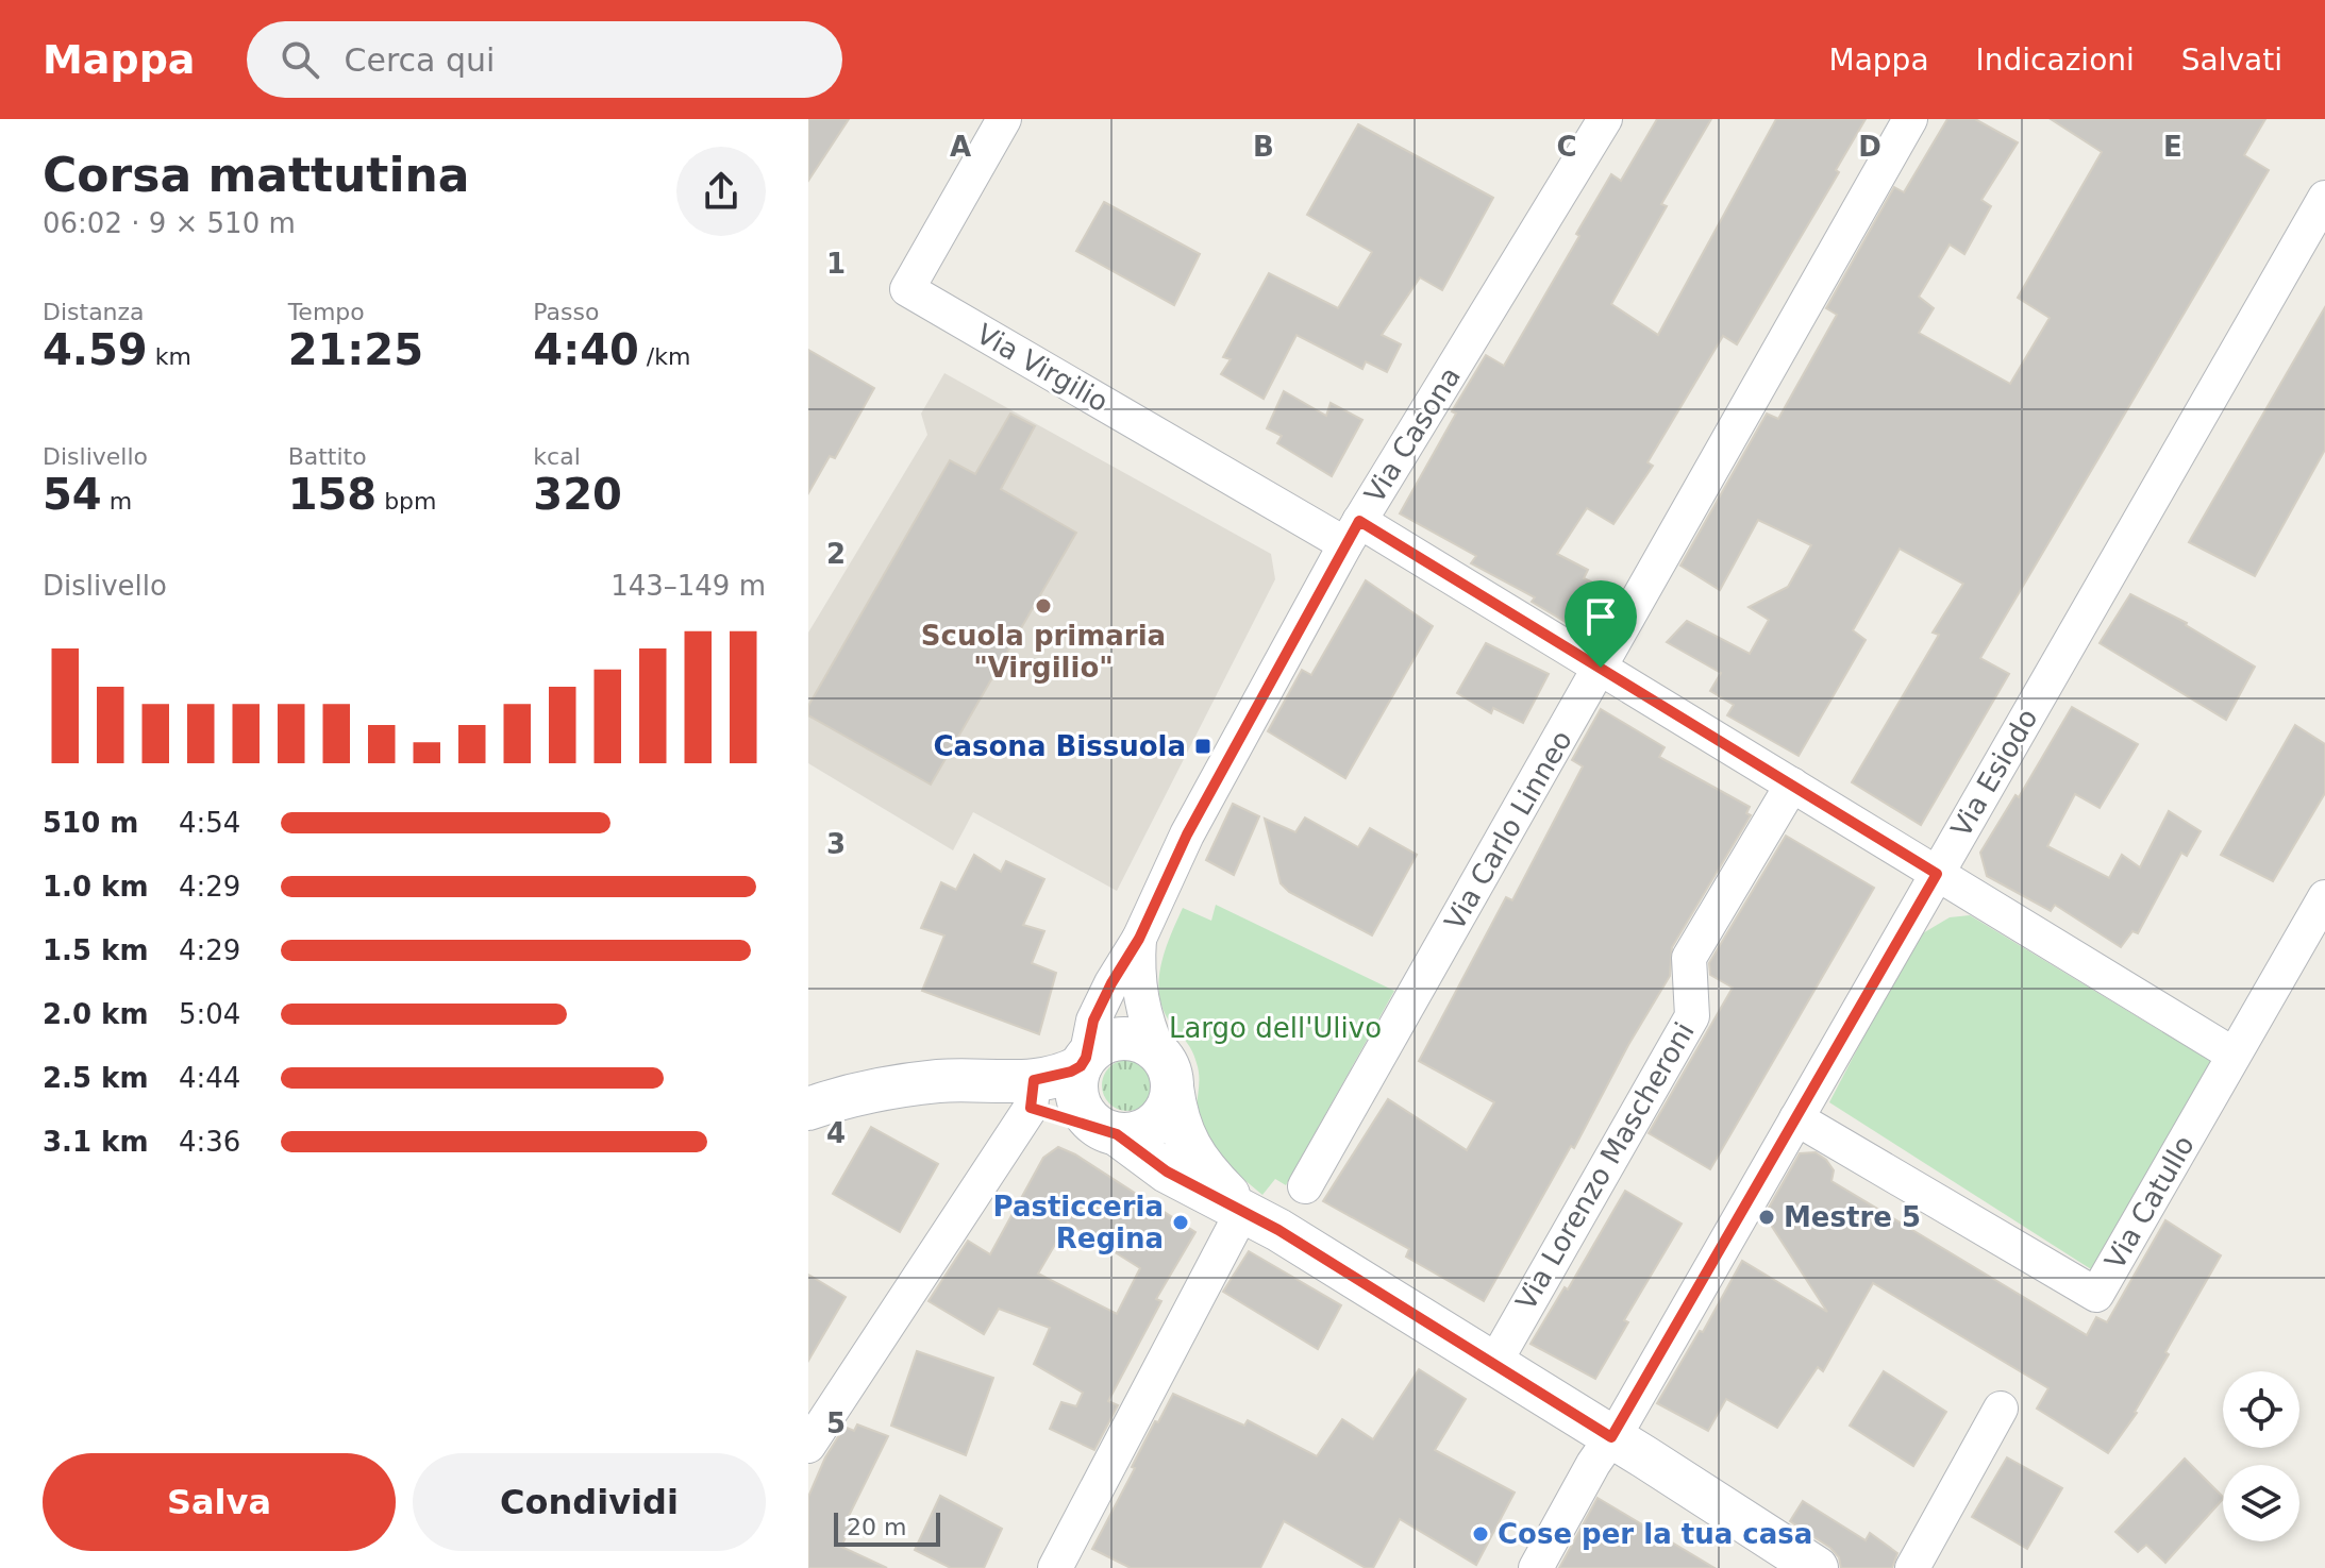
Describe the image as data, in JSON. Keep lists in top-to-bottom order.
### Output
{
  "streets": {
    "street": [
      "Via Virgilio",
      "Via Casona",
      "Via Esiodo",
      "Via Carlo Linneo",
      "Via Lorenzo Mascheroni",
      "Via Catullo"
    ]
  },
  "crossings": [
    ["Via Virgilio", "Via Casona"],
    ["Via Esiodo", "Via Catullo"]
  ],
  "parks": ["Largo dell'Ulivo"],
  "places": {
    "other": [
      "Scuola primaria \"Virgilio\"",
      "Mestre 5",
      "Pasticceria Regina",
      "Cose per la tua casa"
    ],
    "transit": ["Casona Bissuola"]
  },
  "scale_bar": "20 m",
  "page": {
    "header": "Mappa",
    "search": "Cerca qui",
    "nav": ["Mappa", "Indicazioni", "Salvati"],
    "heading": ["Corsa mattutina", "06:02 · 9 × 510 m"],
    "stats": [
      ["Distanza", "4.59 km"],
      ["Tempo", "21:25"],
      ["Passo", "4:40 /km"],
      ["Dislivello", "54 m"],
      ["Battito", "158 bpm"],
      ["kcal", "320"]
    ],
    "chart": ["Dislivello", "143–149 m"],
    "list": [
      {
        "name": "510 m",
        "note": "4:54"
      },
      {
        "name": "1.0 km",
        "note": "4:29"
      },
      {
        "name": "1.5 km",
        "note": "4:29"
      },
      {
        "name": "2.0 km",
        "note": "5:04"
      },
      {
        "name": "2.5 km",
        "note": "4:44"
      },
      {
        "name": "3.1 km",
        "note": "4:36"
      }
    ],
    "buttons": ["Salva", "Condividi"],
    "scale": "20 m"
  },
  "grid": {
    "columns": [
      "A",
      "B",
      "C",
      "D",
      "E"
    ],
    "rows": [
      "1",
      "2",
      "3",
      "4",
      "5"
    ]
  }
}
